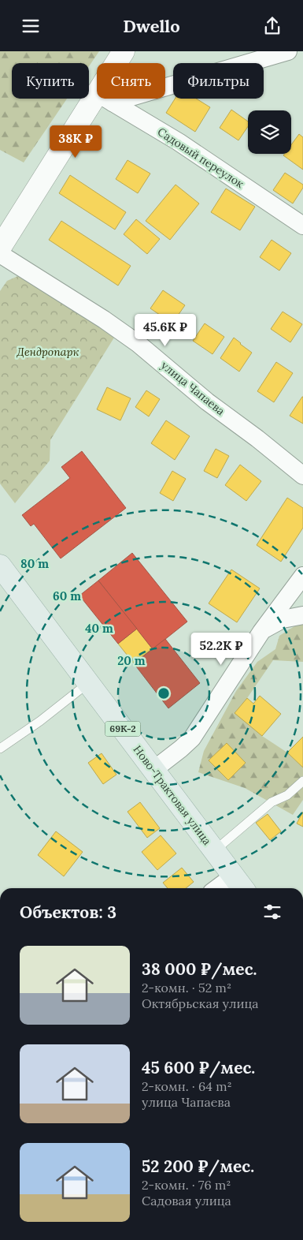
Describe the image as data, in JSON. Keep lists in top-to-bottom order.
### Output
{
  "streets": {
    "main road": ["69К-2", "Ново-Трактовая улица"],
    "street": ["Садовый переулок", "улица Чапаева"]
  },
  "parks": ["Дендропарк"],
  "page": {
    "header": "Dwello",
    "chip": ["Купить", "Снять", "Фильтры"],
    "price": ["38K ₽", "45.6K ₽", "52.2K ₽"],
    "heading": "Объектов: 3",
    "list": [
      {
        "name": "38 000 ₽/мес.",
        "note": "2-комн. · 52 m² · Октябрьская улица"
      },
      {
        "name": "45 600 ₽/мес.",
        "note": "2-комн. · 64 m² · улица Чапаева"
      },
      {
        "name": "52 200 ₽/мес.",
        "note": "2-комн. · 76 m² · Садовая улица"
      }
    ]
  },
  "rings": [
    "80 m",
    "60 m",
    "40 m",
    "20 m"
  ]
}
